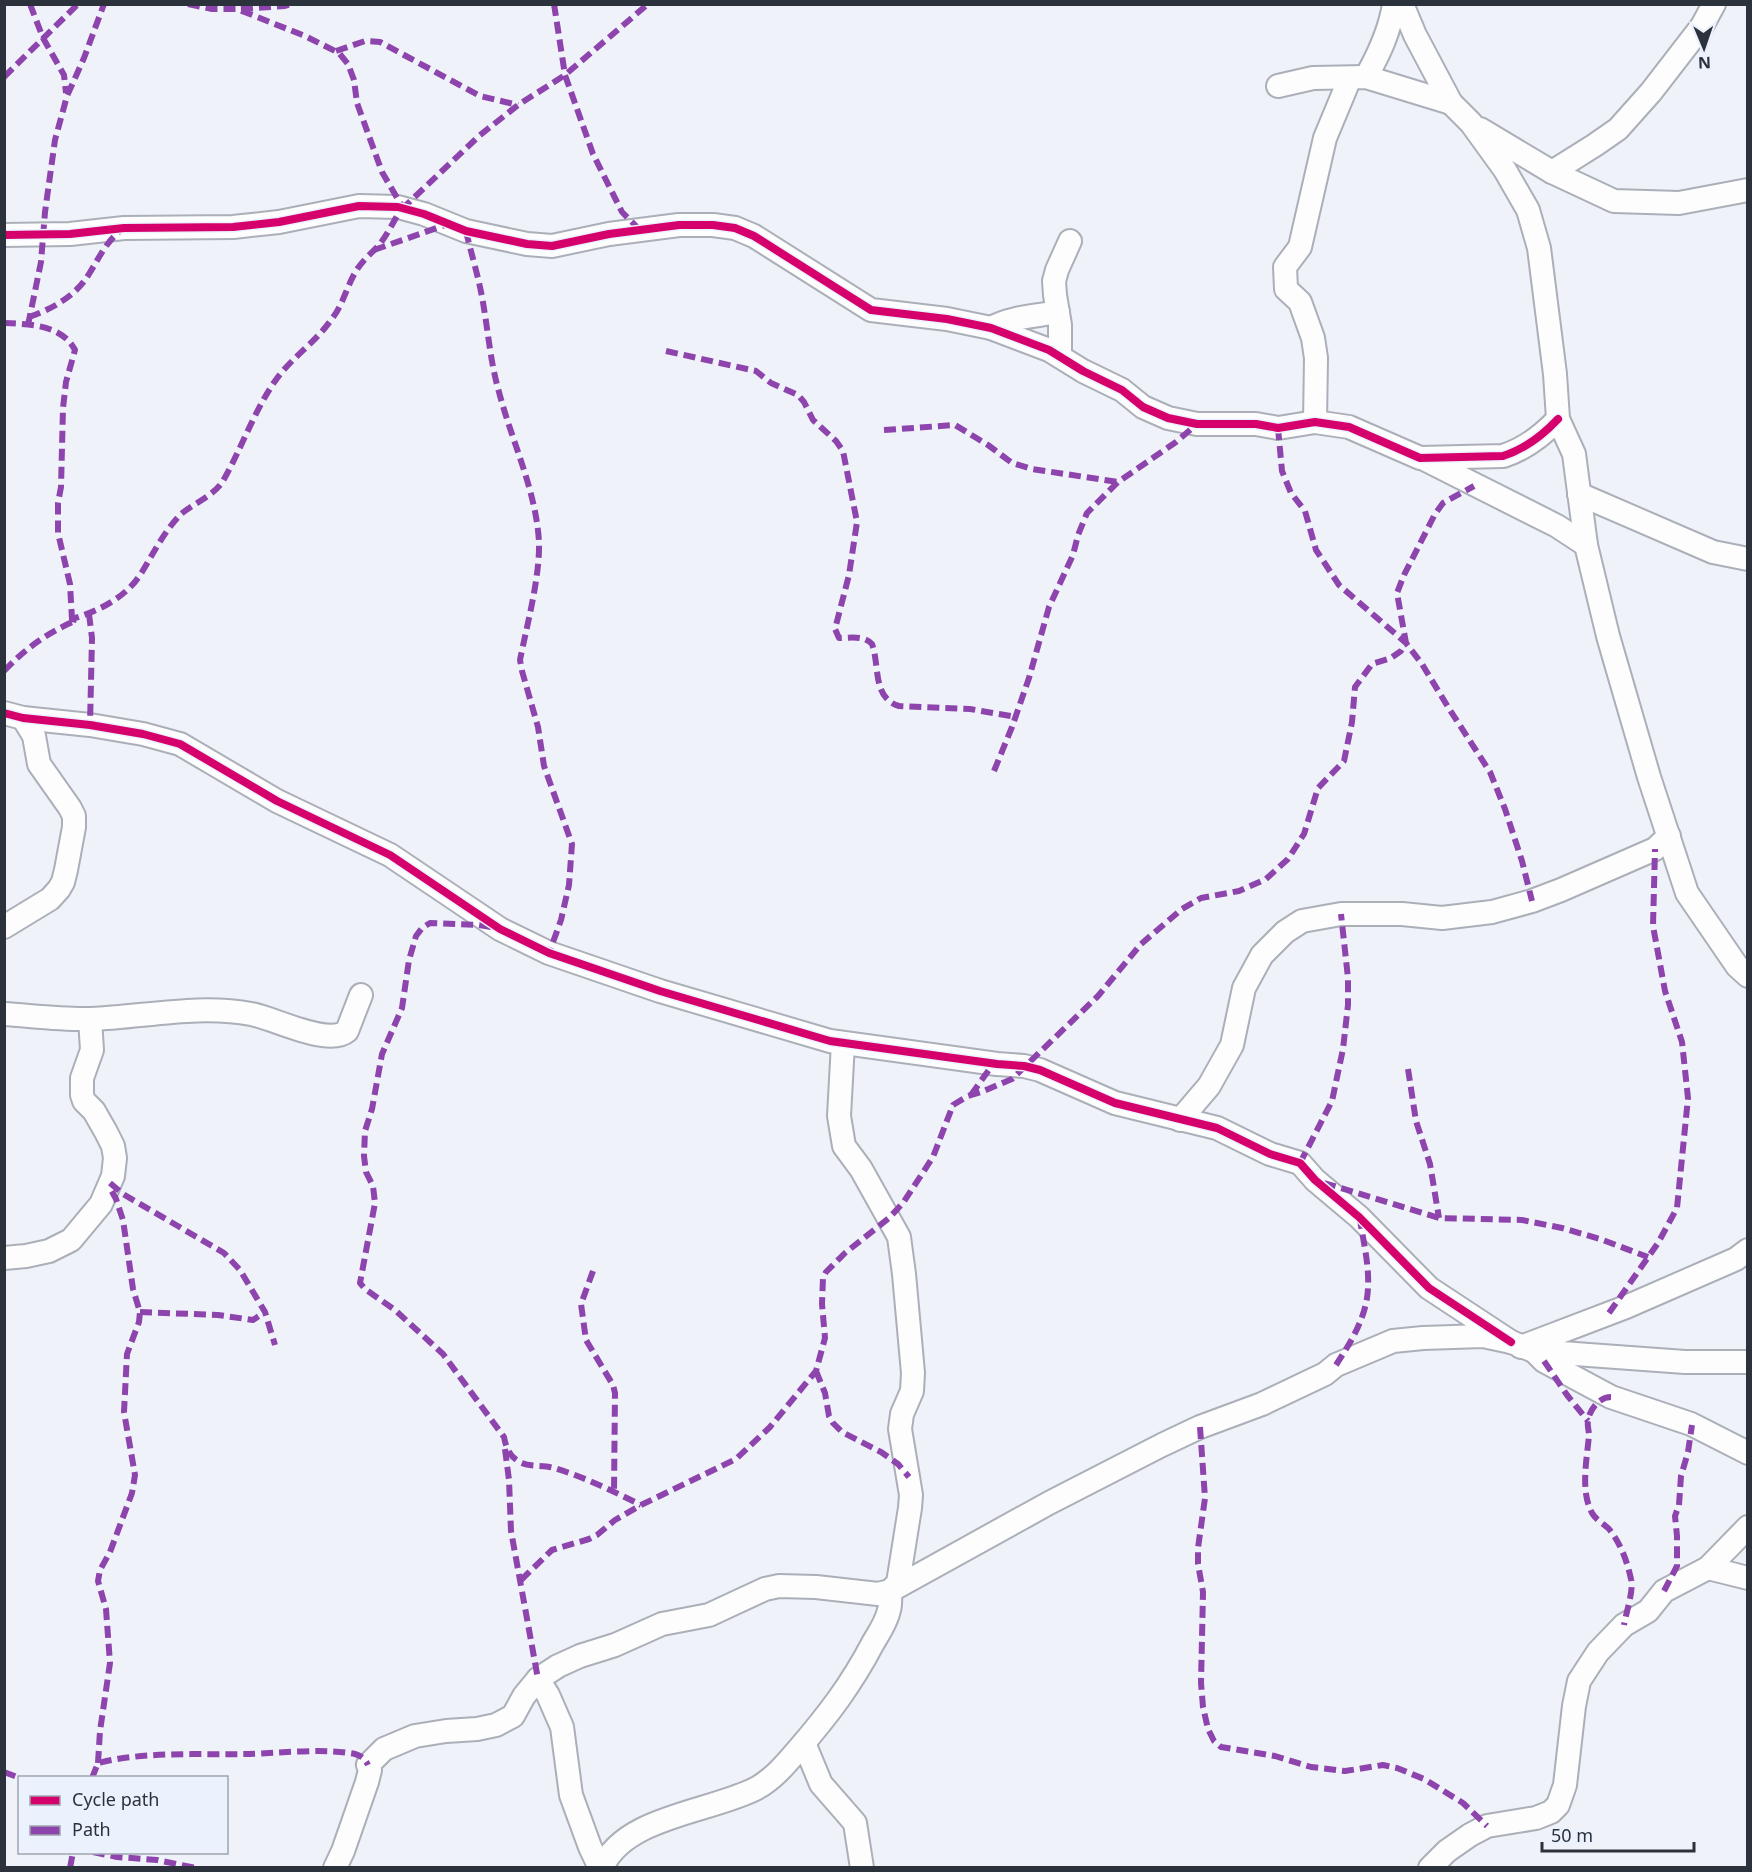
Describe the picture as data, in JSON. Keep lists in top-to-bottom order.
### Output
{
  "legend": ["Cycle path", "Path"],
  "scale_bar": "50 m",
  "north": "bottom"
}
